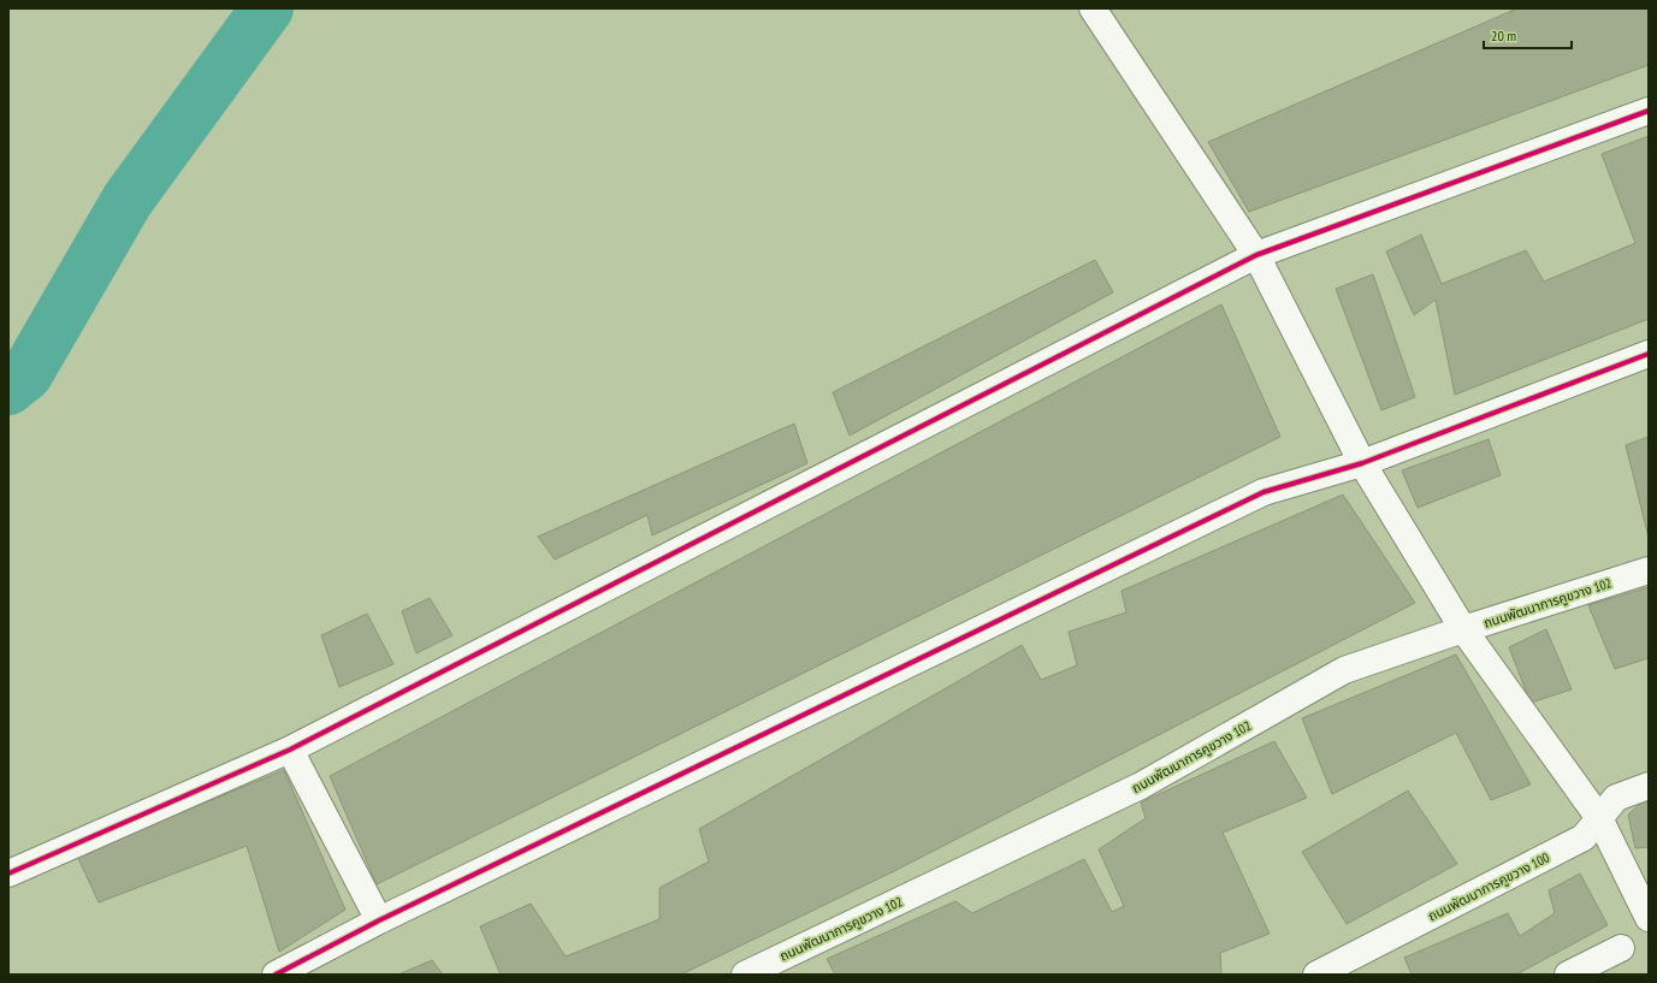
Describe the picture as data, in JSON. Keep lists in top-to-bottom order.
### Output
{
  "streets": {
    "street": ["ถนนพัฒนาการคูขวาง 102", "ถนนพัฒนาการคูขวาง 100"]
  },
  "scale_bar": "20 m"
}
